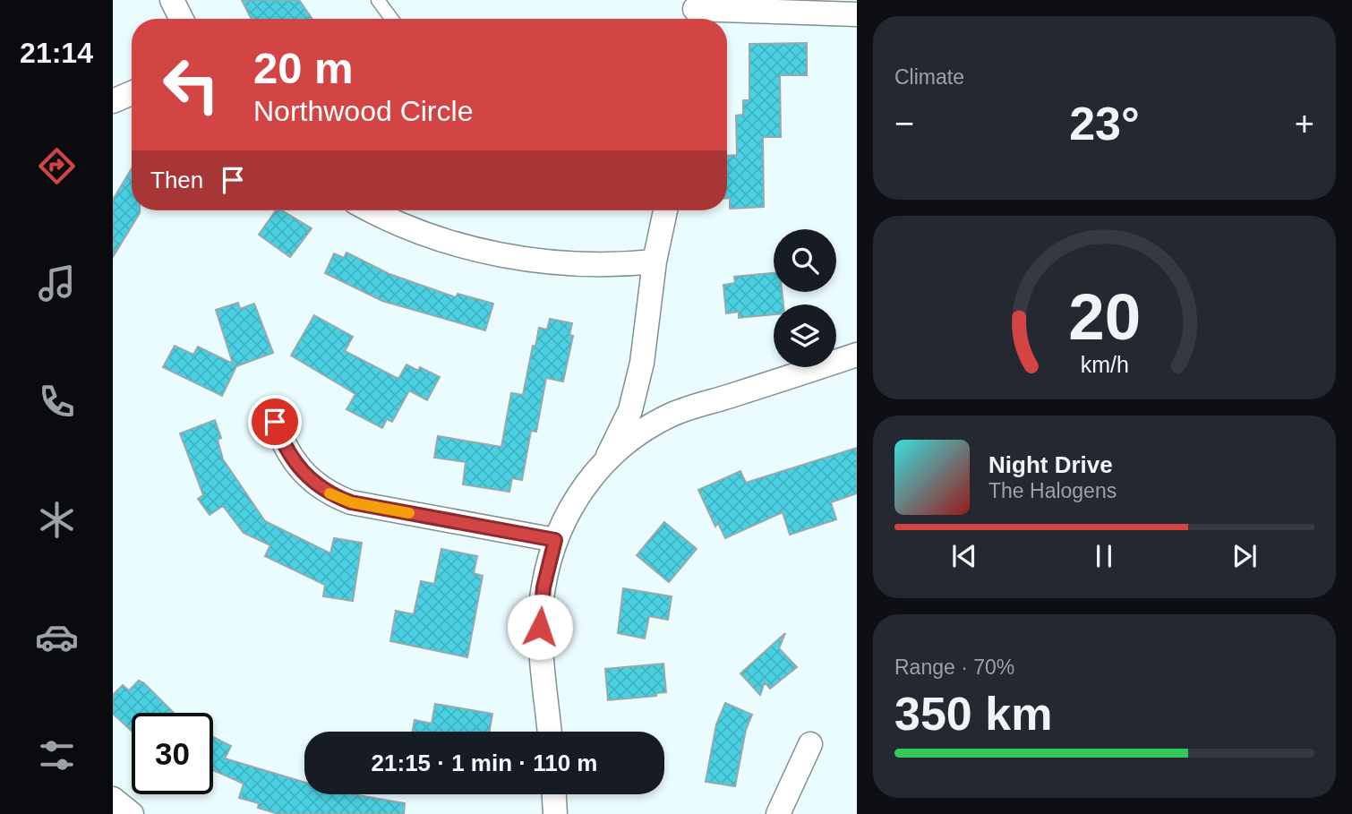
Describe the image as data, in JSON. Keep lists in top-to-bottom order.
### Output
{
  "page": {
    "tabs": "21:14",
    "tile": [
      "Climate",
      ["Range · 70%", "350 km"]
    ],
    "turn": ["20 m", "Northwood Circle"],
    "heat": ["−", "23°", "+"],
    "then": "Then",
    "song": ["Night Drive", "The Halogens"],
    "limit": "30",
    "trip": "21:15 · 1 min · 110 m",
    "gauge": ["20", "km/h"]
  }
}
